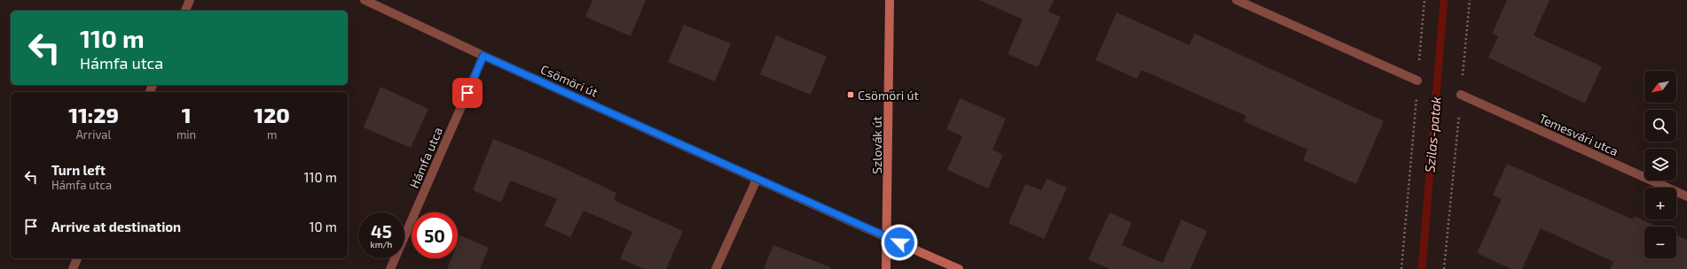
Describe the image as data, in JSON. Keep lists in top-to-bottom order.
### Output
{
  "streets": {
    "main road": ["Csömöri út", "Szlovák út"],
    "street": ["Temesvári utca", "Hámfa utca"]
  },
  "crossings": [
    ["Csömöri út", "Szlovák út"],
    ["Csömöri út", "Hámfa utca"]
  ],
  "water": ["Szilas-patak"],
  "places": {
    "transit": ["Csömöri út"]
  },
  "north": "bottom left",
  "page": {
    "turn": ["110 m", "Hámfa utca"],
    "map_buttons": ["+", "−"],
    "eta": [
      "11:29",
      "Arrival",
      "1",
      "min",
      "120",
      "m"
    ],
    "list": [
      {
        "name": "Turn left",
        "note": "Hámfa utca",
        "value": "110 m"
      },
      {
        "name": "Arrive at destination",
        "value": "10 m"
      }
    ],
    "speed": "45 km/h",
    "limit": "50"
  }
}
